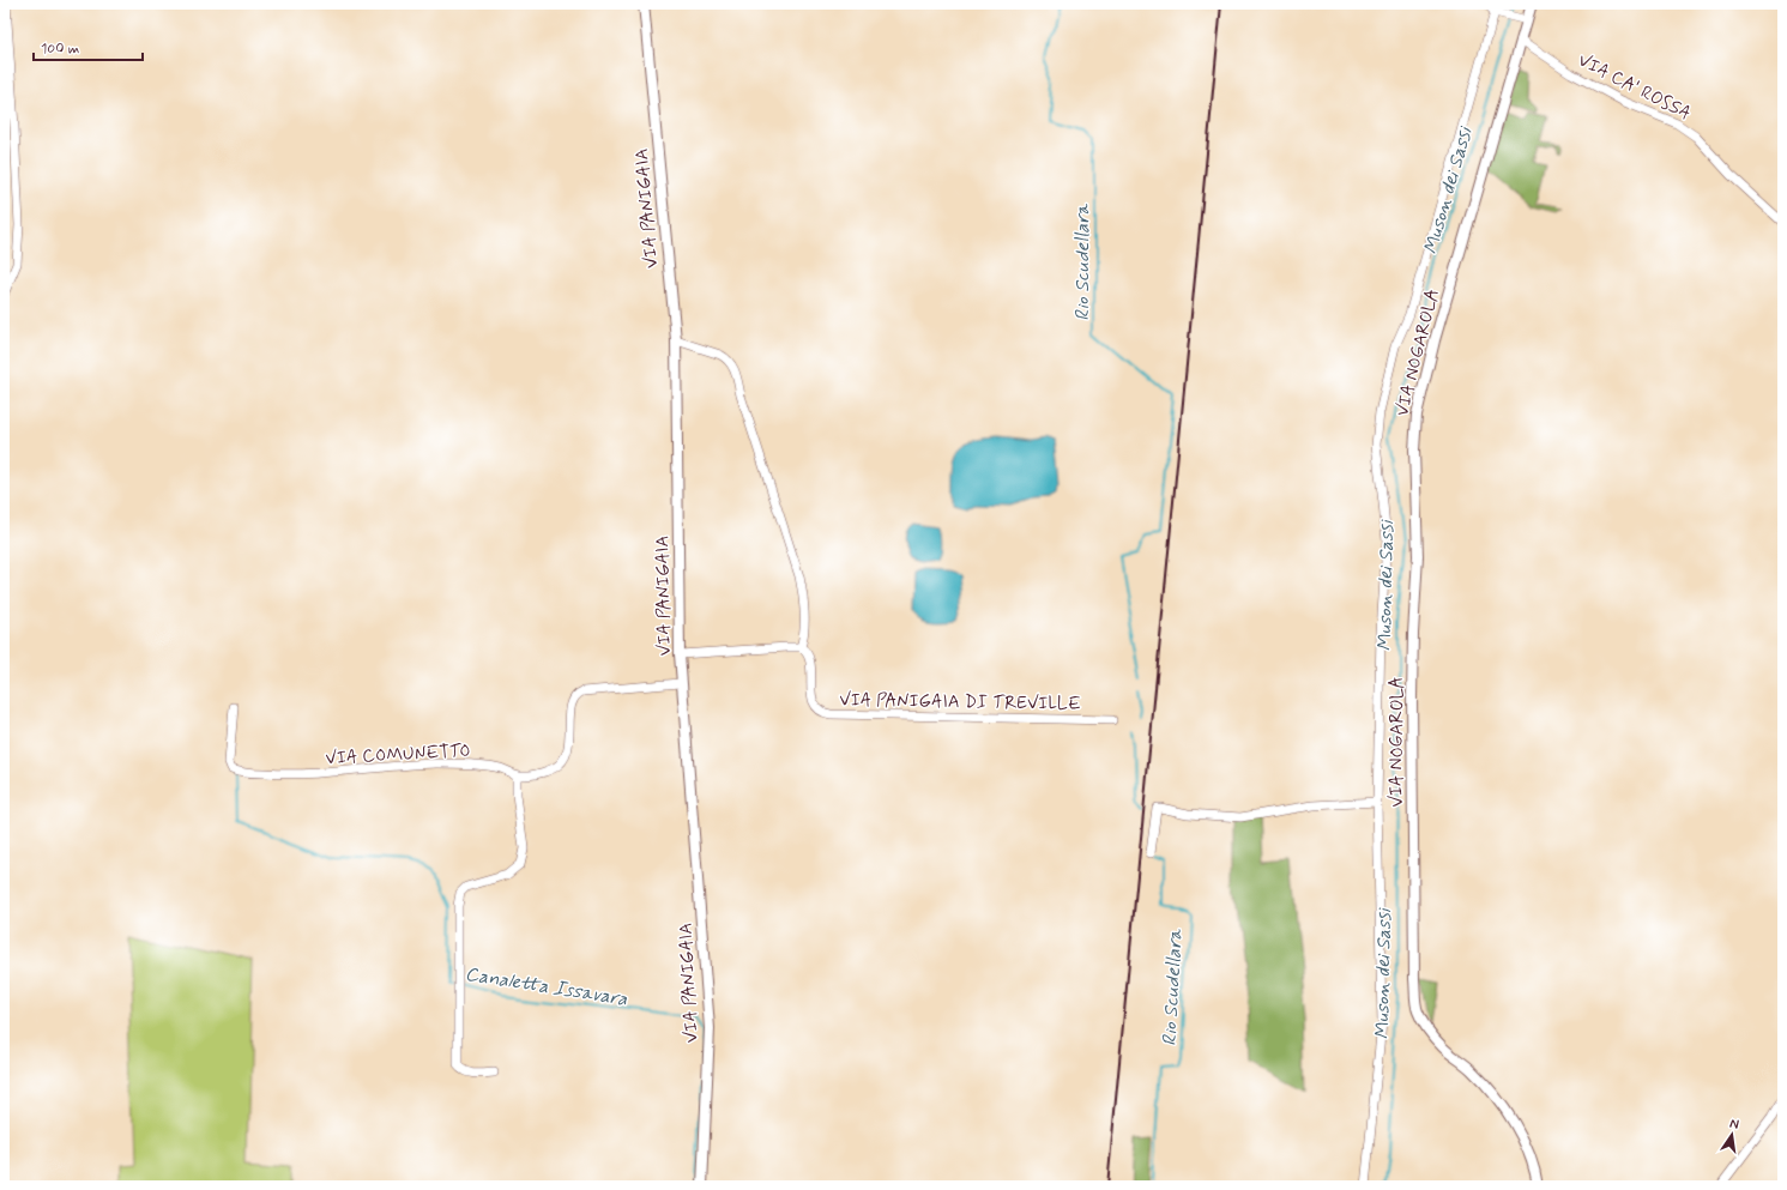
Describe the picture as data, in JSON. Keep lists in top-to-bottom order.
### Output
{
  "streets": {
    "street": [
      "VIA CA' ROSSA",
      "VIA PANIGAIA",
      "VIA NOGAROLA",
      "VIA PANIGAIA DI TREVILLE",
      "VIA COMUNETTO"
    ]
  },
  "crossings": [
    ["VIA CA' ROSSA", "VIA NOGAROLA"],
    ["VIA PANIGAIA", "VIA PANIGAIA DI TREVILLE"],
    ["VIA PANIGAIA", "VIA COMUNETTO"]
  ],
  "water": ["Muson dei Sassi", "Rio Scudellara", "Canaletta Issavara"],
  "scale_bar": "100 m",
  "north": "top"
}
